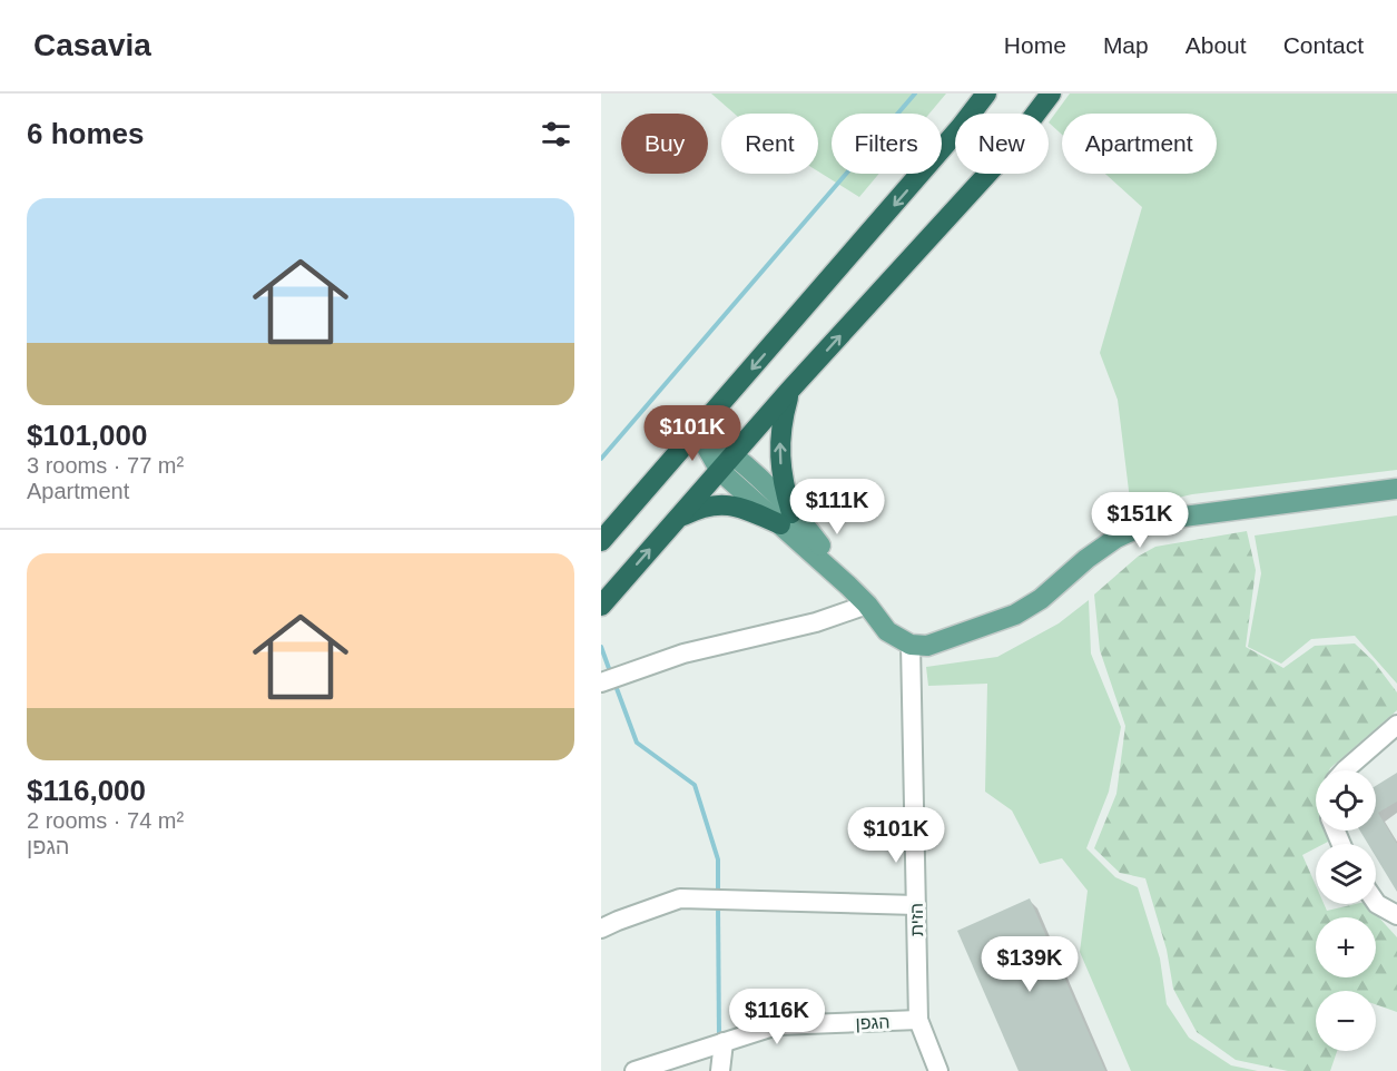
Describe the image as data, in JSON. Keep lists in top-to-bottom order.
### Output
{
  "streets": {
    "street": ["הזית", "הגפן"]
  },
  "crossings": [
    ["הזית", "הגפן"]
  ],
  "page": {
    "header": "Casavia",
    "nav": [
      "Home",
      "Map",
      "About",
      "Contact"
    ],
    "heading": "6 homes",
    "chip": [
      "Buy",
      "Rent",
      "Filters",
      "New",
      "Apartment"
    ],
    "list": [
      {
        "name": "$101,000",
        "note": "3 rooms · 77 m² · Apartment"
      },
      {
        "name": "$116,000",
        "note": "2 rooms · 74 m² · הגפן"
      }
    ],
    "price": [
      "$101K",
      "$111K",
      "$151K",
      "$101K",
      "$139K",
      "$116K"
    ],
    "map_buttons": ["+", "−"]
  }
}
